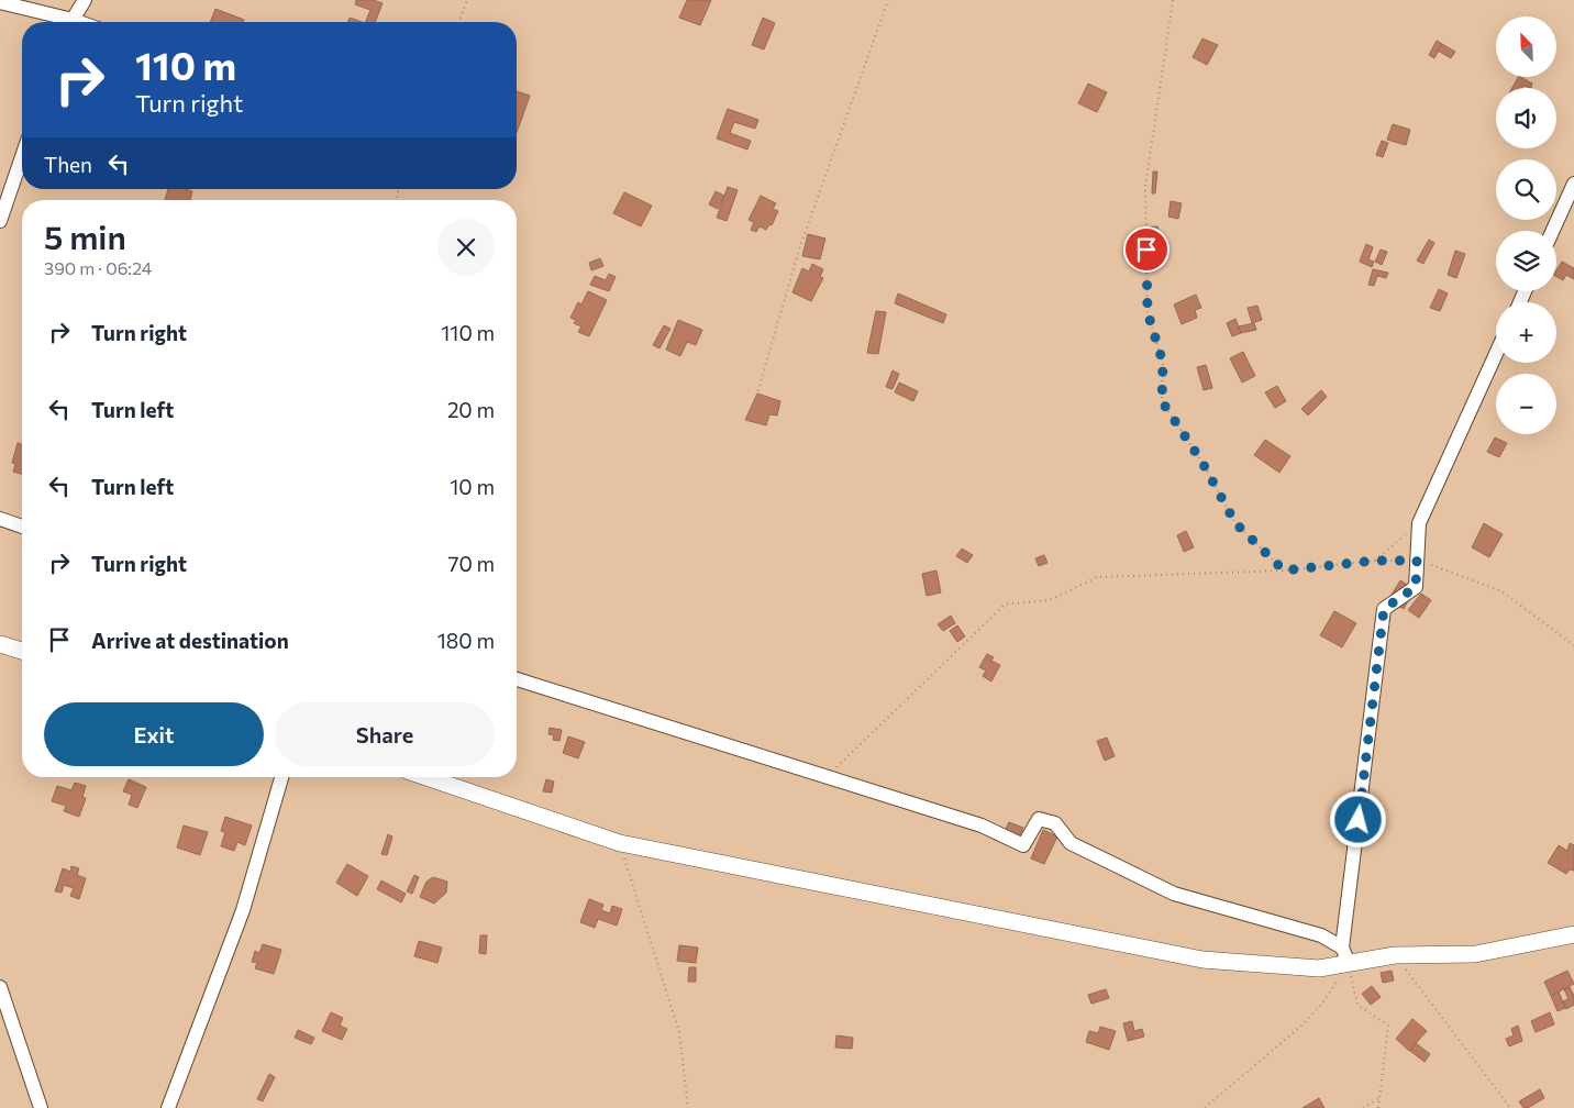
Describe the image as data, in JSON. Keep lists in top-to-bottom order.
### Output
{
  "north": "top left",
  "page": {
    "map_buttons": ["+", "−"],
    "turn": ["110 m", "Turn right"],
    "then": "Then",
    "heading": ["5 min", "390 m · 06:24"],
    "list": [
      {
        "name": "Turn right",
        "value": "110 m"
      },
      {
        "name": "Turn left",
        "value": "20 m"
      },
      {
        "name": "Turn left",
        "value": "10 m"
      },
      {
        "name": "Turn right",
        "value": "70 m"
      },
      {
        "name": "Arrive at destination",
        "value": "180 m"
      }
    ],
    "buttons": ["Exit", "Share"]
  }
}
